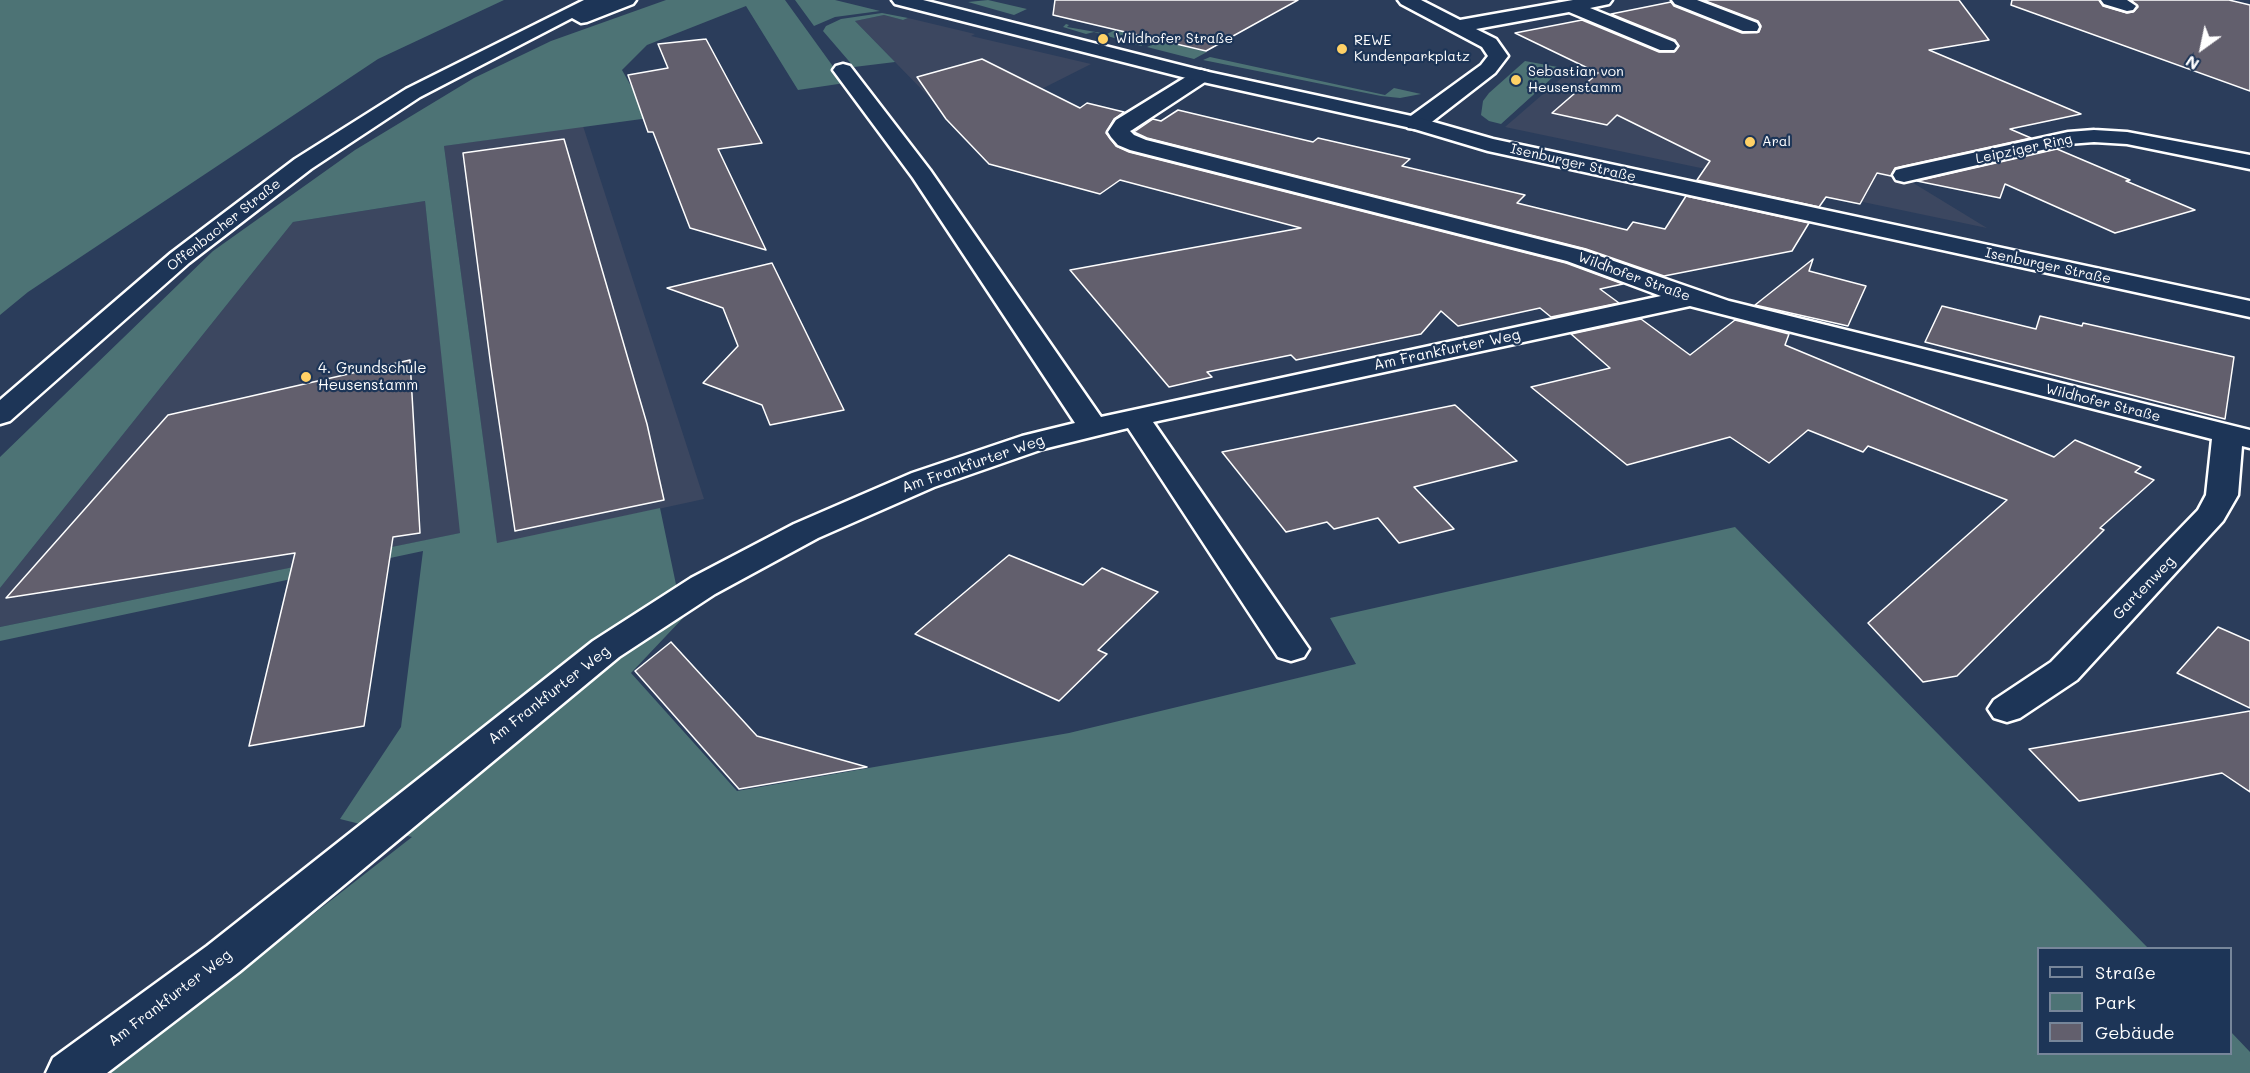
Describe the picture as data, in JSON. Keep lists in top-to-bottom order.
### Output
{
  "streets": {
    "street": [
      "Leipziger Ring",
      "Isenburger Straße",
      "Offenbacher Straße",
      "Wildhofer Straße",
      "Am Frankfurter Weg",
      "Gartenweg"
    ]
  },
  "crossings": [
    ["Isenburger Straße", "Wildhofer Straße"],
    ["Wildhofer Straße", "Am Frankfurter Weg"],
    ["Wildhofer Straße", "Gartenweg"]
  ],
  "places": [
    "Wildhofer Straße",
    "REWE Kundenparkplatz",
    "Sebastian von Heusenstamm",
    "Aral",
    "4. Grundschule Heusenstamm"
  ],
  "legend": ["Straße", "Park", "Gebäude"],
  "north": "bottom left"
}
